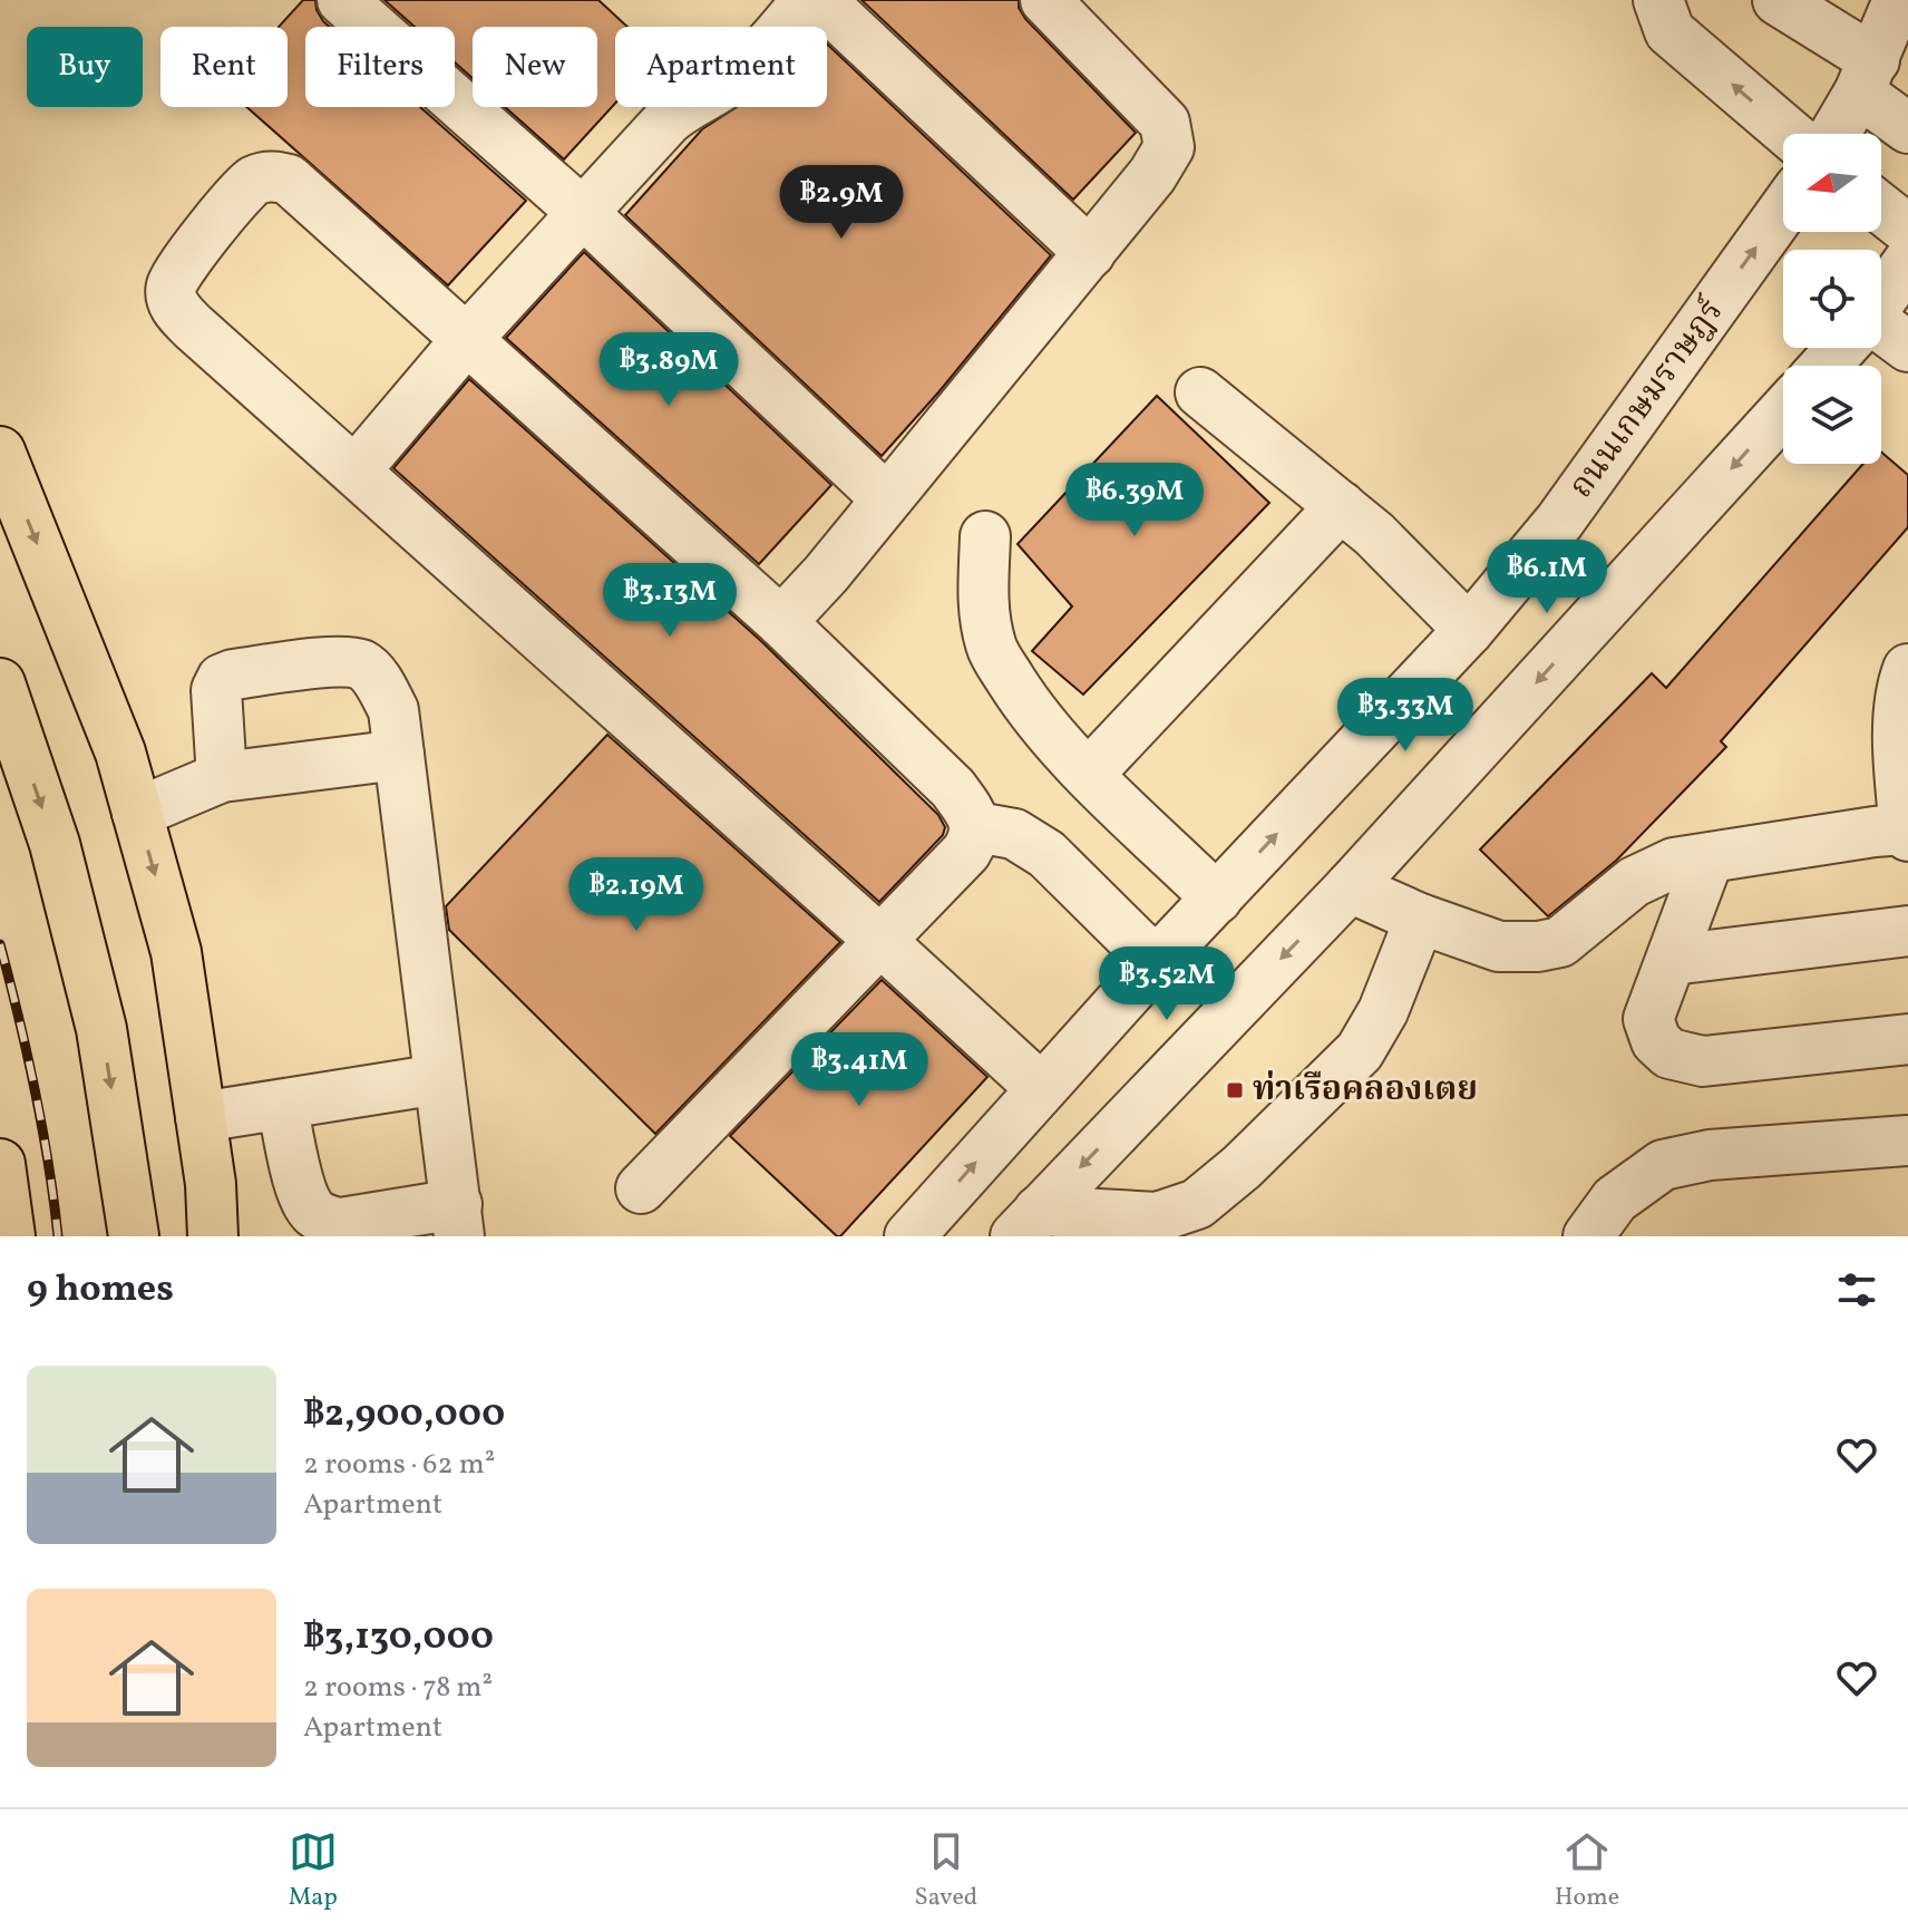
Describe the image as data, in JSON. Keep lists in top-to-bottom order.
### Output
{
  "streets": {
    "street": ["ถนนเกษมราษฎร์"]
  },
  "places": {
    "transit": ["ท่าเรือคลองเตย"]
  },
  "north": "left",
  "page": {
    "chip": [
      "Buy",
      "Rent",
      "Filters",
      "New",
      "Apartment"
    ],
    "price": [
      "฿2.9M",
      "฿3.89M",
      "฿6.39M",
      "฿6.1M",
      "฿3.13M",
      "฿3.33M",
      "฿2.19M",
      "฿3.52M",
      "฿3.41M"
    ],
    "heading": "9 homes",
    "list": [
      {
        "name": "฿2,900,000",
        "note": "2 rooms · 62 m² · Apartment"
      },
      {
        "name": "฿3,130,000",
        "note": "2 rooms · 78 m² · Apartment"
      }
    ],
    "tabs": ["Map", "Saved", "Home"]
  }
}
